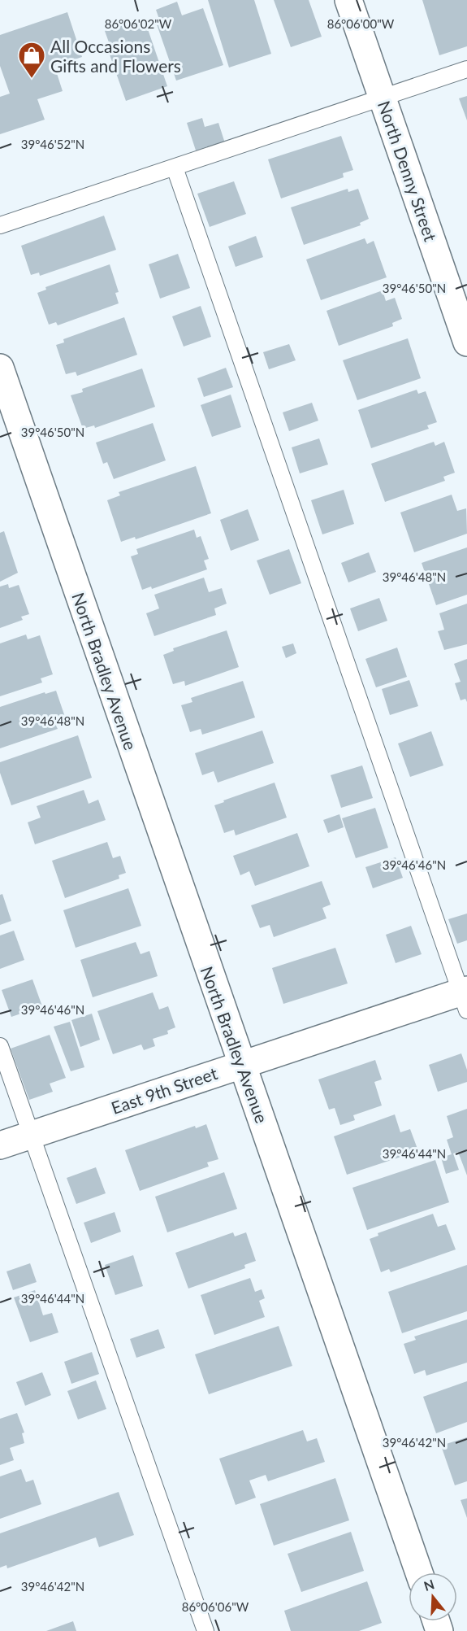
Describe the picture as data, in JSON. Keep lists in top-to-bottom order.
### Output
{
  "streets": {
    "street": ["North Denny Street", "North Bradley Avenue", "East 9th Street"]
  },
  "crossings": [
    ["North Bradley Avenue", "East 9th Street"]
  ],
  "places": {
    "shop": ["All Occasions Gifts and Flowers"]
  },
  "north": "top",
  "coordinates": [
    "86°06'02\"W",
    "86°06'00\"W",
    "39°46'52\"N",
    "39°46'50\"N",
    "39°46'48\"N",
    "39°46'46\"N",
    "39°46'44\"N",
    "39°46'42\"N",
    "86°06'06\"W"
  ]
}
